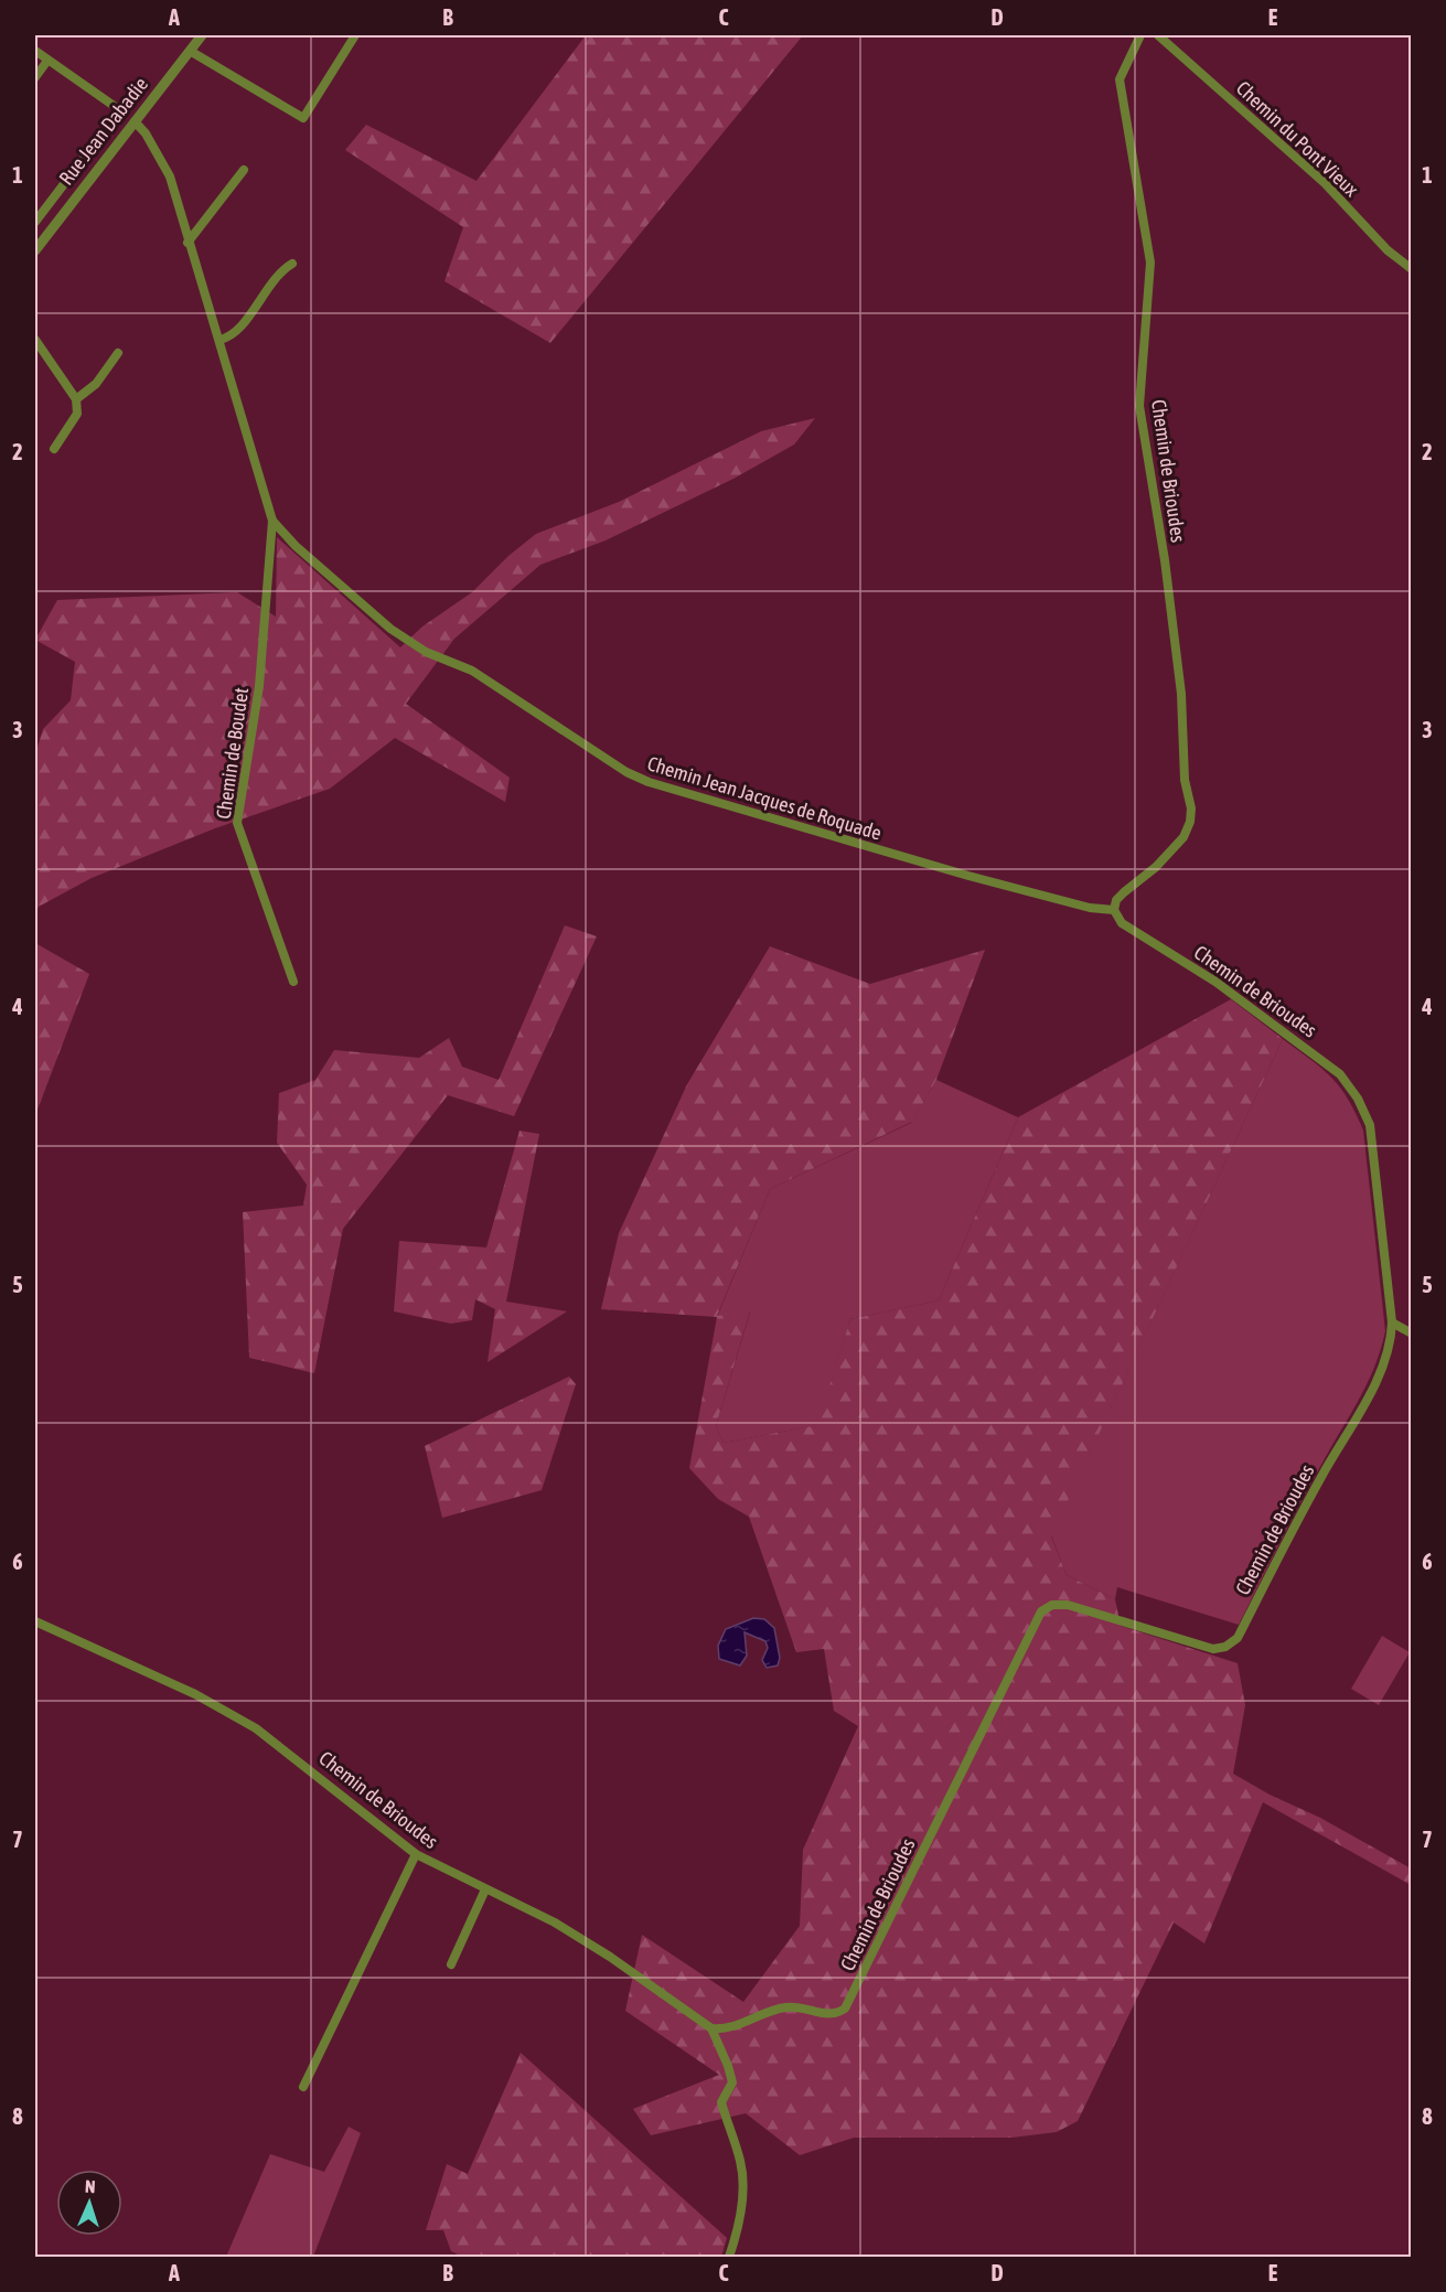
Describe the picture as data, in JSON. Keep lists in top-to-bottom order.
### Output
{
  "streets": {
    "street": [
      "Rue Jean Dabadie",
      "Chemin du Pont Vieux",
      "Chemin de Brioudes",
      "Chemin de Boudet",
      "Chemin Jean Jacques de Roquade"
    ]
  },
  "crossings": [
    ["Rue Jean Dabadie", "Chemin Jean Jacques de Roquade"],
    ["Chemin de Brioudes", "Chemin Jean Jacques de Roquade"],
    ["Chemin de Boudet", "Chemin Jean Jacques de Roquade"]
  ],
  "north": "top",
  "grid": {
    "columns": [
      "A",
      "B",
      "C",
      "D",
      "E"
    ],
    "rows": [
      "1",
      "2",
      "3",
      "4",
      "5",
      "6",
      "7",
      "8"
    ]
  }
}
